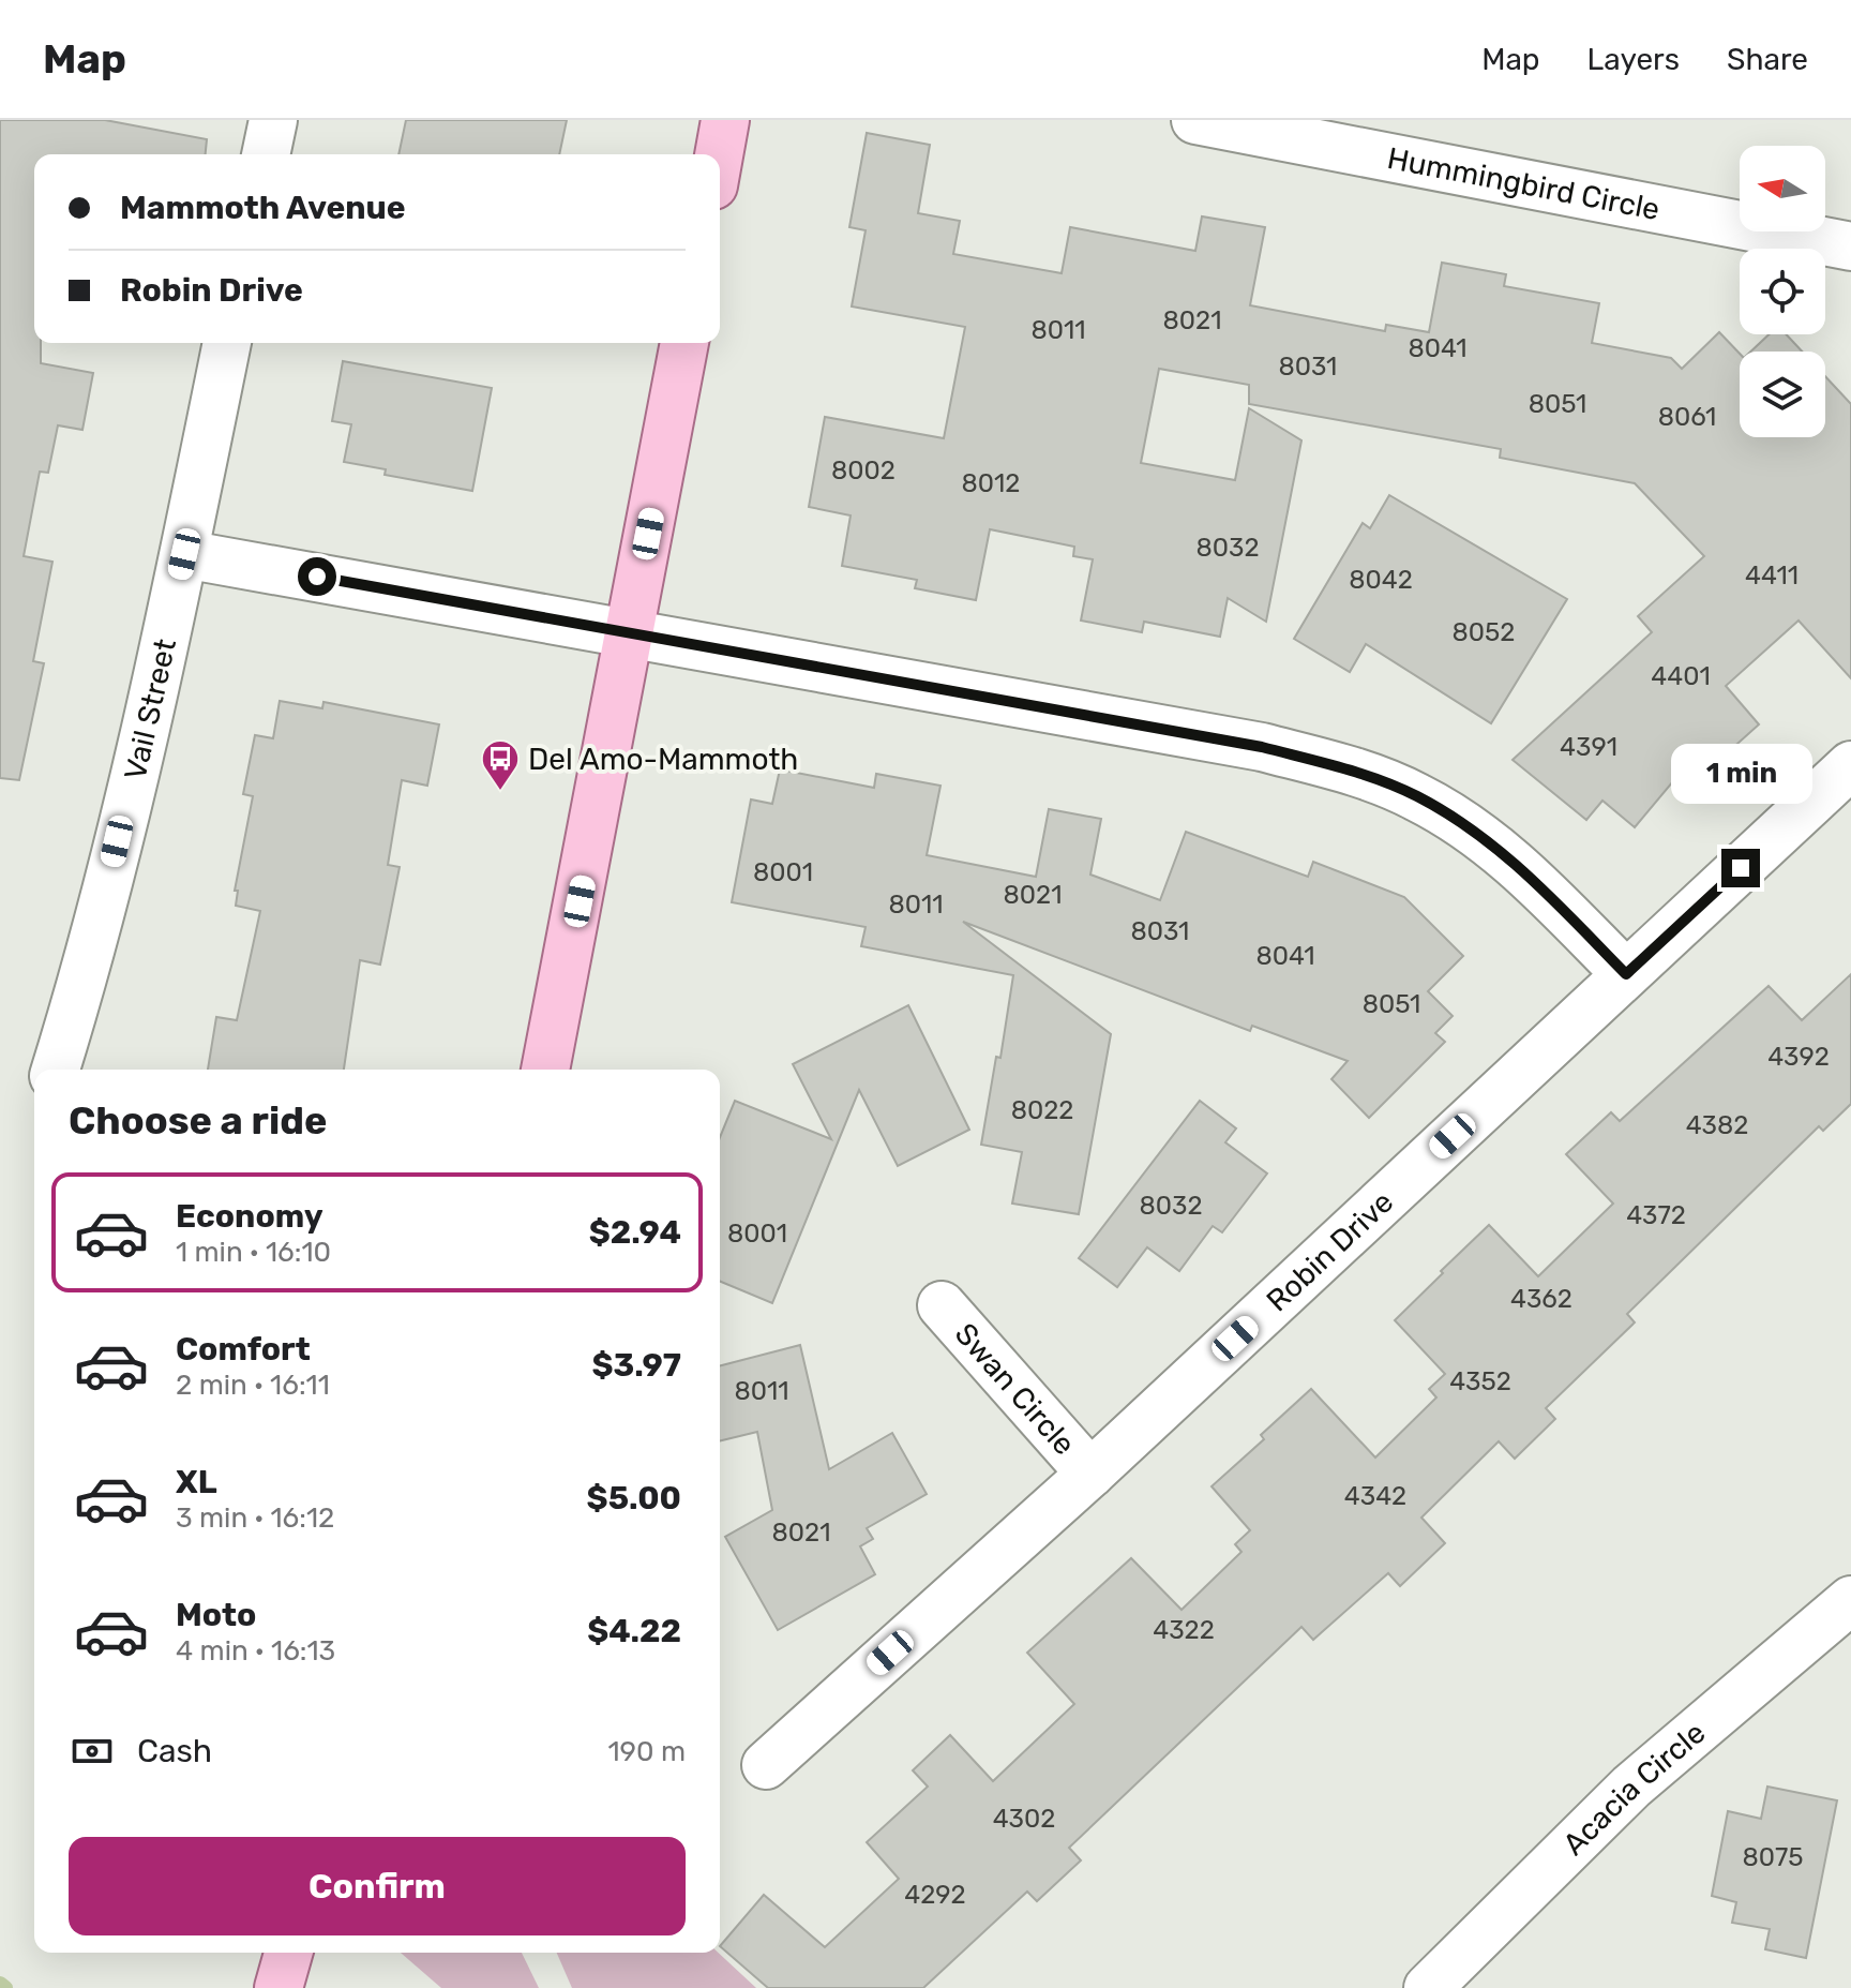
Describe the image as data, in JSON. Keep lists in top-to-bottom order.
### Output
{
  "streets": {
    "street": [
      "Hummingbird Circle",
      "Vail Street",
      "Robin Drive",
      "Swan Circle",
      "Acacia Circle"
    ]
  },
  "crossings": [
    ["Robin Drive", "Swan Circle"]
  ],
  "places": {
    "bus stop": ["Del Amo-Mammoth"]
  },
  "house_numbers": [
    "8021",
    "8011",
    "8041",
    "8031",
    "8051",
    "8061",
    "8002",
    "8012",
    "8032",
    "4411",
    "8042",
    "8052",
    "4401",
    "4391",
    "8001",
    "8021",
    "8011",
    "8031",
    "8041",
    "8051",
    "4392",
    "8022",
    "4382",
    "8032",
    "4372",
    "8001",
    "4362",
    "4352",
    "8011",
    "4342",
    "8021",
    "4322",
    "4302",
    "8075",
    "4292"
  ],
  "north": "left",
  "page": {
    "header": "Map",
    "nav": ["Map", "Layers", "Share"],
    "banner": ["Mammoth Avenue", "Robin Drive"],
    "bubble": "1 min",
    "heading": "Choose a ride",
    "list": [
      {
        "name": "Economy",
        "note": "1 min · 16:10",
        "value": "$2.94"
      },
      {
        "name": "Comfort",
        "note": "2 min · 16:11",
        "value": "$3.97"
      },
      {
        "name": "XL",
        "note": "3 min · 16:12",
        "value": "$5.00"
      },
      {
        "name": "Moto",
        "note": "4 min · 16:13",
        "value": "$4.22"
      }
    ],
    "pay": ["Cash", "190 m"],
    "buttons": "Confirm"
  }
}
